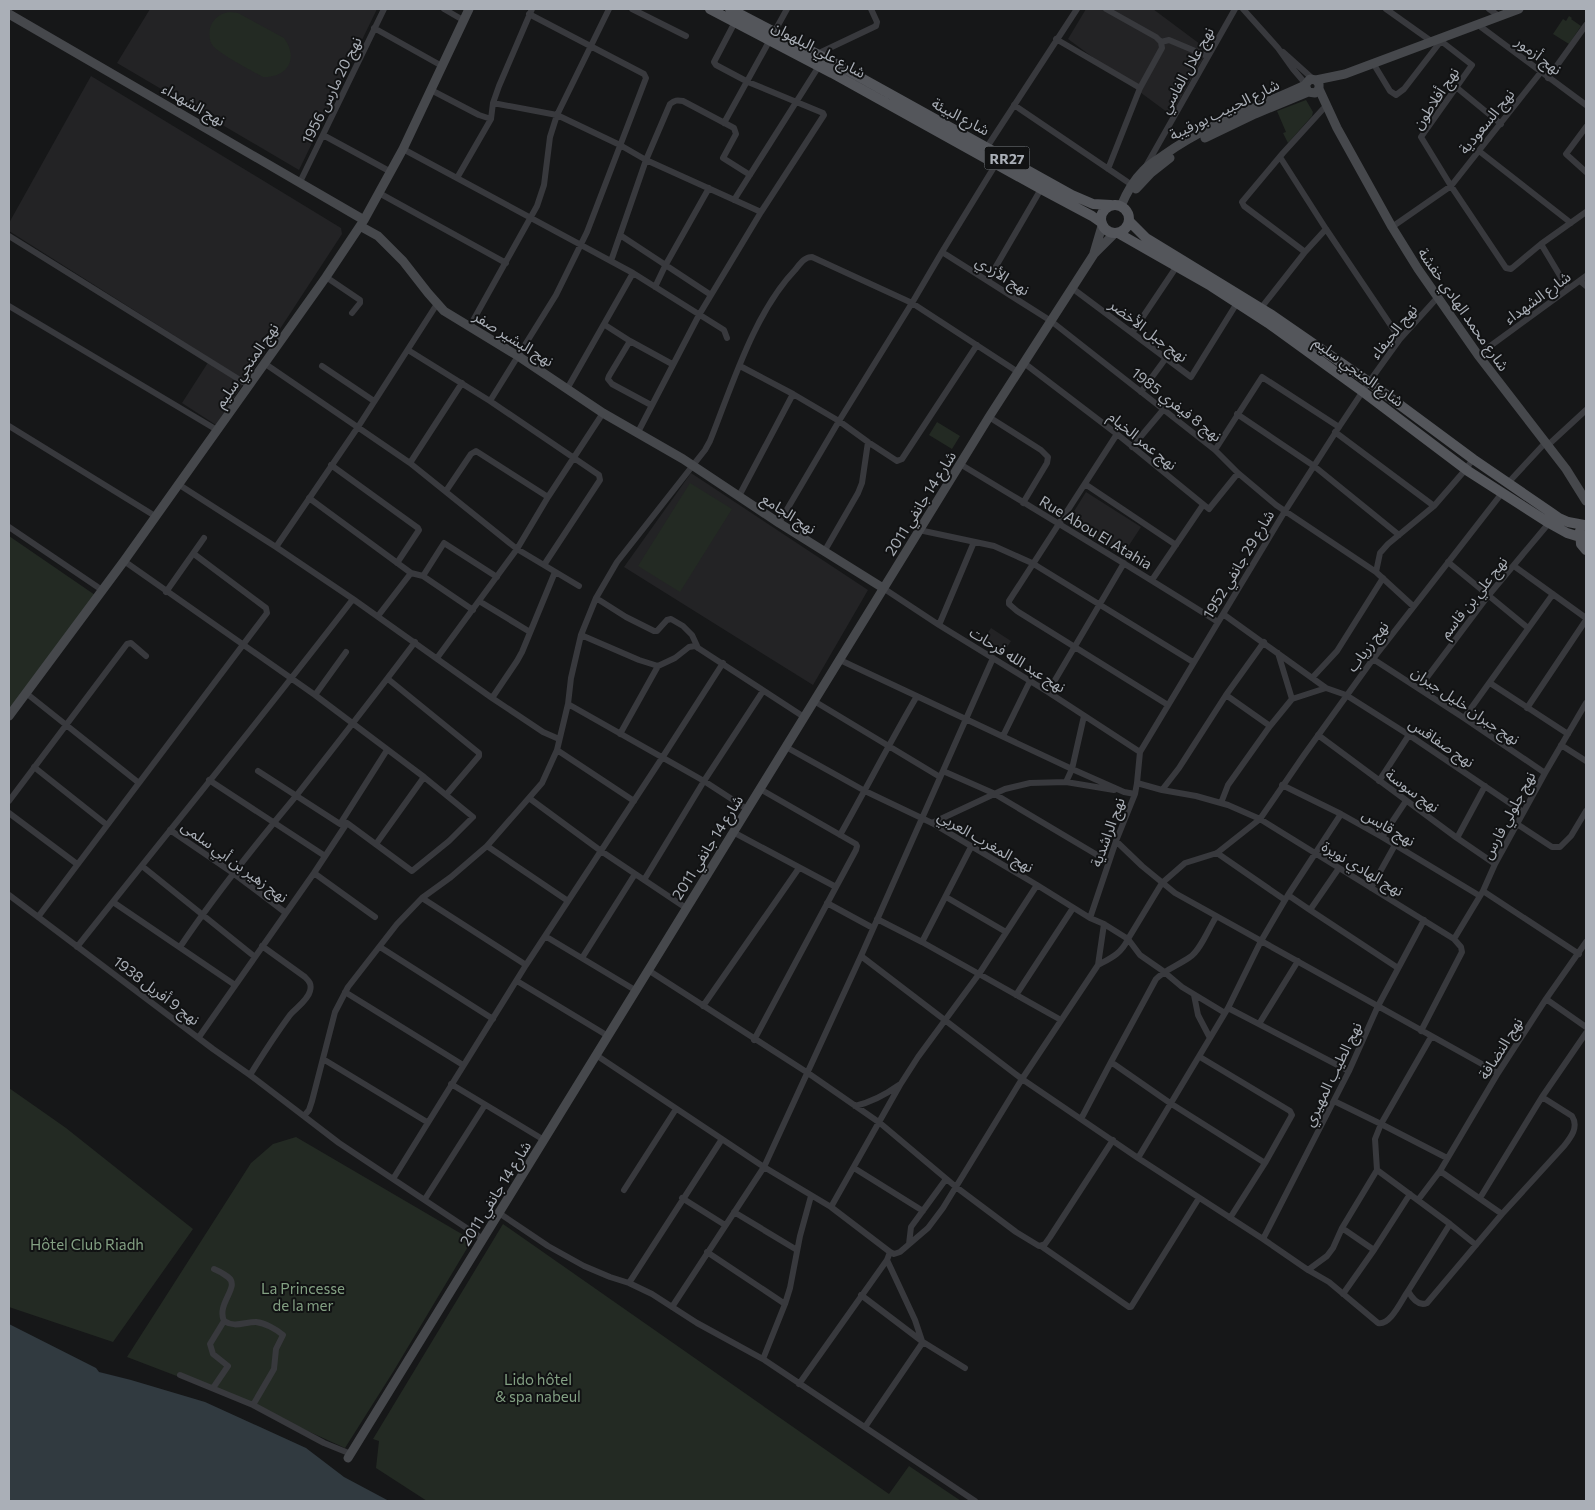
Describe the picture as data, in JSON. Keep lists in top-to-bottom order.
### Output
{
  "streets": {
    "main road": [
      "شارع علي البلهوان",
      "شارع البيئة",
      "RR27",
      "شارع المنجي سليم"
    ],
    "street": [
      "نهج أزمور",
      "نهج علال الفاسي",
      "نهج 20 مارس 1956",
      "نهج أفلاطون",
      "نهج الشهداء",
      "شارع الحبيب بورقيبة",
      "نهج السعودية",
      "نهج الأزدي",
      "شارع الشهداء",
      "شارع محمد الهادي خفشة",
      "نهج جبل الأخضر",
      "نهج الحيفاء",
      "نهج البشير صفر",
      "نهج المنجي سليم",
      "نهج 8 فيفري 1985",
      "نهج عمر الخيام",
      "شارع 14 جانفي 2011",
      "نهج الجامع",
      "Rue Abou El Atahia",
      "شارع 29 جانفي 1952",
      "نهج علي بن قاسم",
      "نهج زرياب",
      "نهج عبد الله فرحات",
      "نهج جبران خليل جبران",
      "نهج صفاقس",
      "نهج سوسة",
      "نهج جلولي فارس",
      "نهج قابس",
      "نهج الراشدية",
      "نهج المغرب العربي",
      "نهج زهير بن أبي سلمى",
      "نهج الهادي نويرة",
      "نهج 9 أفريل 1938",
      "نهج النضافة",
      "نهج الطيب المهيري"
    ]
  },
  "crossings": [
    ["شارع علي البلهوان", "RR27"],
    ["نهج أزمور", "شارع الحبيب بورقيبة"],
    ["نهج أزمور", "نهج السعودية"],
    ["نهج علال الفاسي", "شارع الحبيب بورقيبة"],
    ["نهج 20 مارس 1956", "نهج الشهداء"],
    ["نهج أفلاطون", "شارع الحبيب بورقيبة"],
    ["نهج أفلاطون", "نهج السعودية"],
    ["نهج الشهداء", "نهج البشير صفر"],
    ["نهج الشهداء", "نهج المنجي سليم"],
    ["شارع الحبيب بورقيبة", "شارع البيئة"],
    ["شارع الحبيب بورقيبة", "شارع محمد الهادي خفشة"],
    ["شارع الحبيب بورقيبة", "شارع المنجي سليم"],
    ["شارع البيئة", "RR27"],
    ["شارع البيئة", "شارع المنجي سليم"],
    ["نهج السعودية", "شارع محمد الهادي خفشة"],
    ["نهج الأزدي", "نهج 8 فيفري 1985"],
    ["نهج الأزدي", "شارع 14 جانفي 2011"],
    ["شارع الشهداء", "شارع محمد الهادي خفشة"],
    ["شارع محمد الهادي خفشة", "نهج الحيفاء"],
    ["نهج جبل الأخضر", "شارع المنجي سليم"],
    ["نهج جبل الأخضر", "شارع 14 جانفي 2011"],
    ["نهج الحيفاء", "شارع المنجي سليم"],
    ["نهج الحيفاء", "شارع 29 جانفي 1952"],
    ["نهج البشير صفر", "نهج المنجي سليم"],
    ["نهج البشير صفر", "نهج الجامع"],
    ["شارع المنجي سليم", "شارع 29 جانفي 1952"],
    ["شارع المنجي سليم", "نهج علي بن قاسم"],
    ["شارع المنجي سليم", "نهج زرياب"],
    ["نهج 8 فيفري 1985", "شارع 14 جانفي 2011"],
    ["نهج 8 فيفري 1985", "شارع 29 جانفي 1952"],
    ["نهج 8 فيفري 1985", "نهج زرياب"],
    ["نهج عمر الخيام", "شارع 14 جانفي 2011"],
    ["شارع 14 جانفي 2011", "نهج الجامع"],
    ["شارع 14 جانفي 2011", "Rue Abou El Atahia"],
    ["شارع 14 جانفي 2011", "نهج عبد الله فرحات"],
    ["شارع 14 جانفي 2011", "نهج المغرب العربي"],
    ["شارع 14 جانفي 2011", "نهج 9 أفريل 1938"],
    ["نهج الجامع", "نهج عبد الله فرحات"],
    ["Rue Abou El Atahia", "شارع 29 جانفي 1952"],
    ["شارع 29 جانفي 1952", "نهج عبد الله فرحات"],
    ["شارع 29 جانفي 1952", "نهج صفاقس"],
    ["شارع 29 جانفي 1952", "نهج الراشدية"],
    ["نهج علي بن قاسم", "نهج جبران خليل جبران"],
    ["نهج زرياب", "نهج جبران خليل جبران"],
    ["نهج زرياب", "نهج صفاقس"],
    ["نهج زرياب", "نهج سوسة"],
    ["نهج زرياب", "نهج قابس"],
    ["نهج زرياب", "نهج المغرب العربي"],
    ["نهج زرياب", "نهج الهادي نويرة"],
    ["نهج عبد الله فرحات", "نهج الراشدية"],
    ["نهج جبران خليل جبران", "نهج جلولي فارس"],
    ["نهج صفاقس", "نهج جلولي فارس"],
    ["نهج سوسة", "نهج جلولي فارس"],
    ["نهج جلولي فارس", "نهج قابس"],
    ["نهج جلولي فارس", "نهج الهادي نويرة"],
    ["نهج قابس", "نهج النضافة"],
    ["نهج الراشدية", "نهج المغرب العربي"],
    ["نهج الراشدية", "نهج الهادي نويرة"],
    ["نهج المغرب العربي", "نهج الطيب المهيري"],
    ["نهج الهادي نويرة", "نهج الطيب المهيري"]
  ],
  "parks": ["Hôtel Club Riadh", "La Princesse de la mer", "Lido hôtel & spa nabeul"]
}
